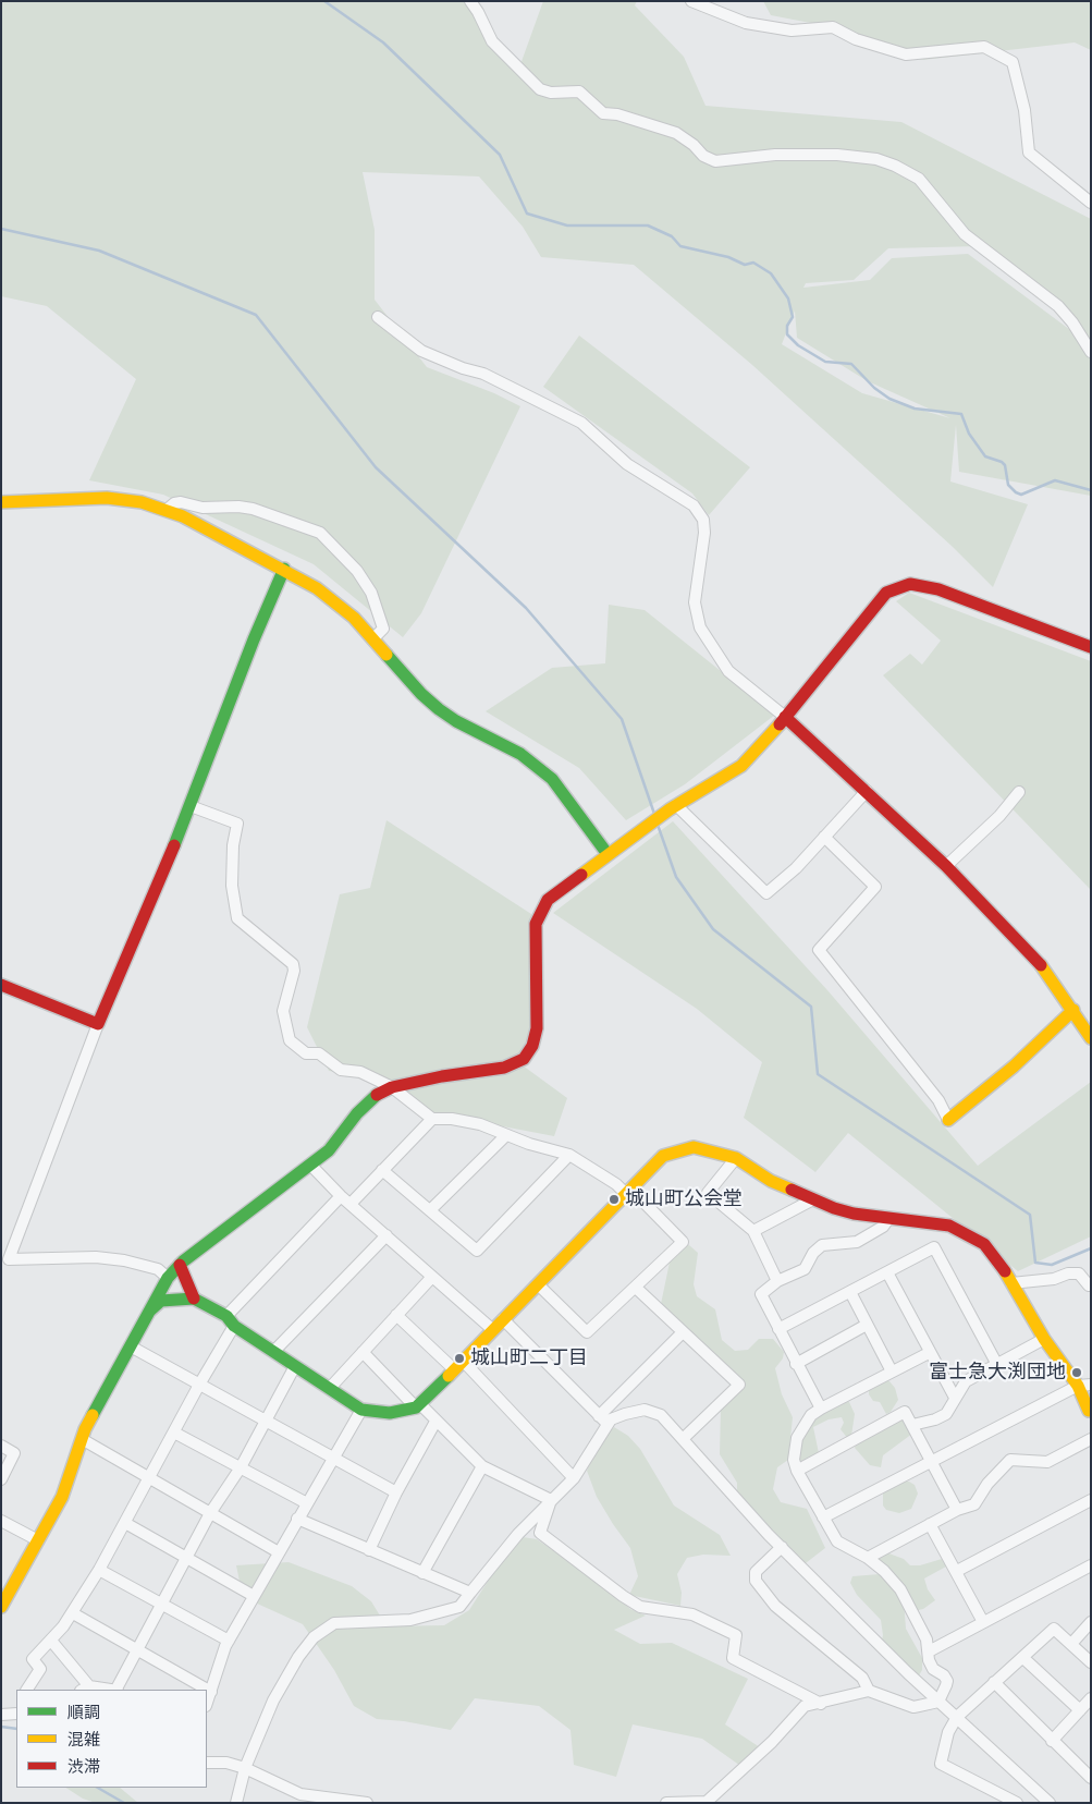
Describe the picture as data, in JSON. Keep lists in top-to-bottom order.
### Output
{
  "places": ["城山町公会堂", "城山町二丁目", "富士急大渕団地"],
  "legend": ["順調", "混雑", "渋滞"]
}
